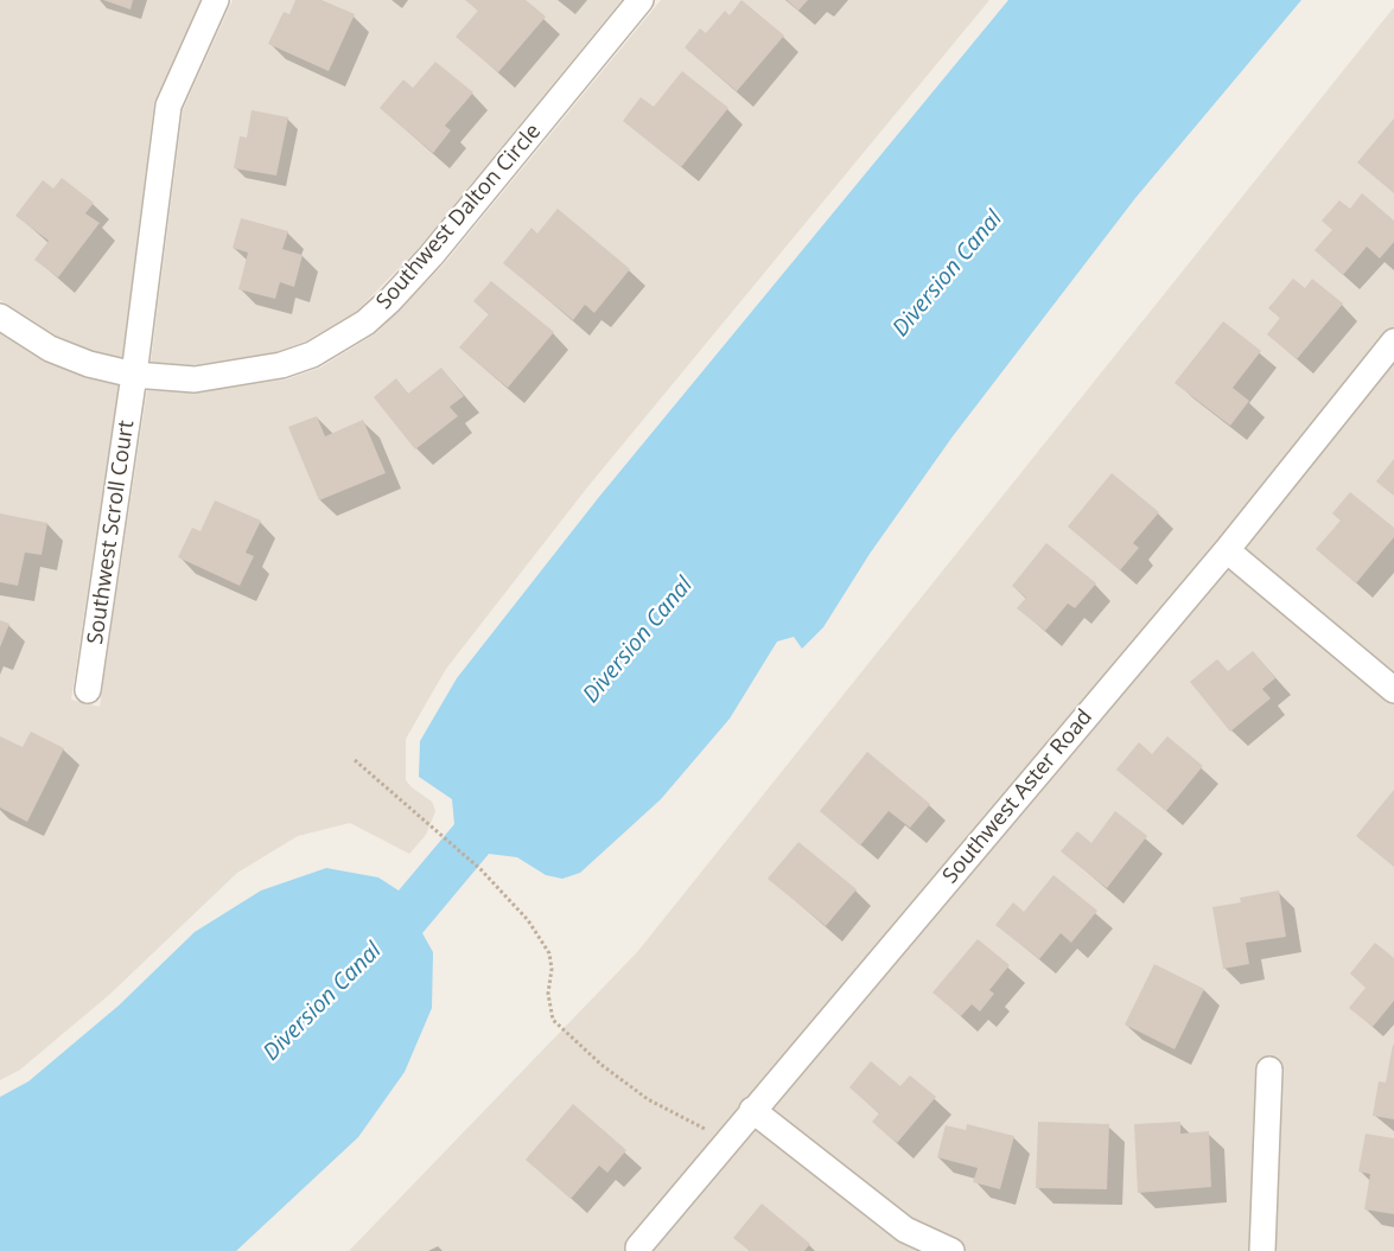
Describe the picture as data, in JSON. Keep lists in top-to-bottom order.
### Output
{
  "streets": {
    "street": ["Southwest Dalton Circle", "Southwest Scroll Court", "Southwest Aster Road"]
  },
  "crossings": [
    ["Southwest Dalton Circle", "Southwest Scroll Court"]
  ],
  "water": ["Diversion Canal"]
}
